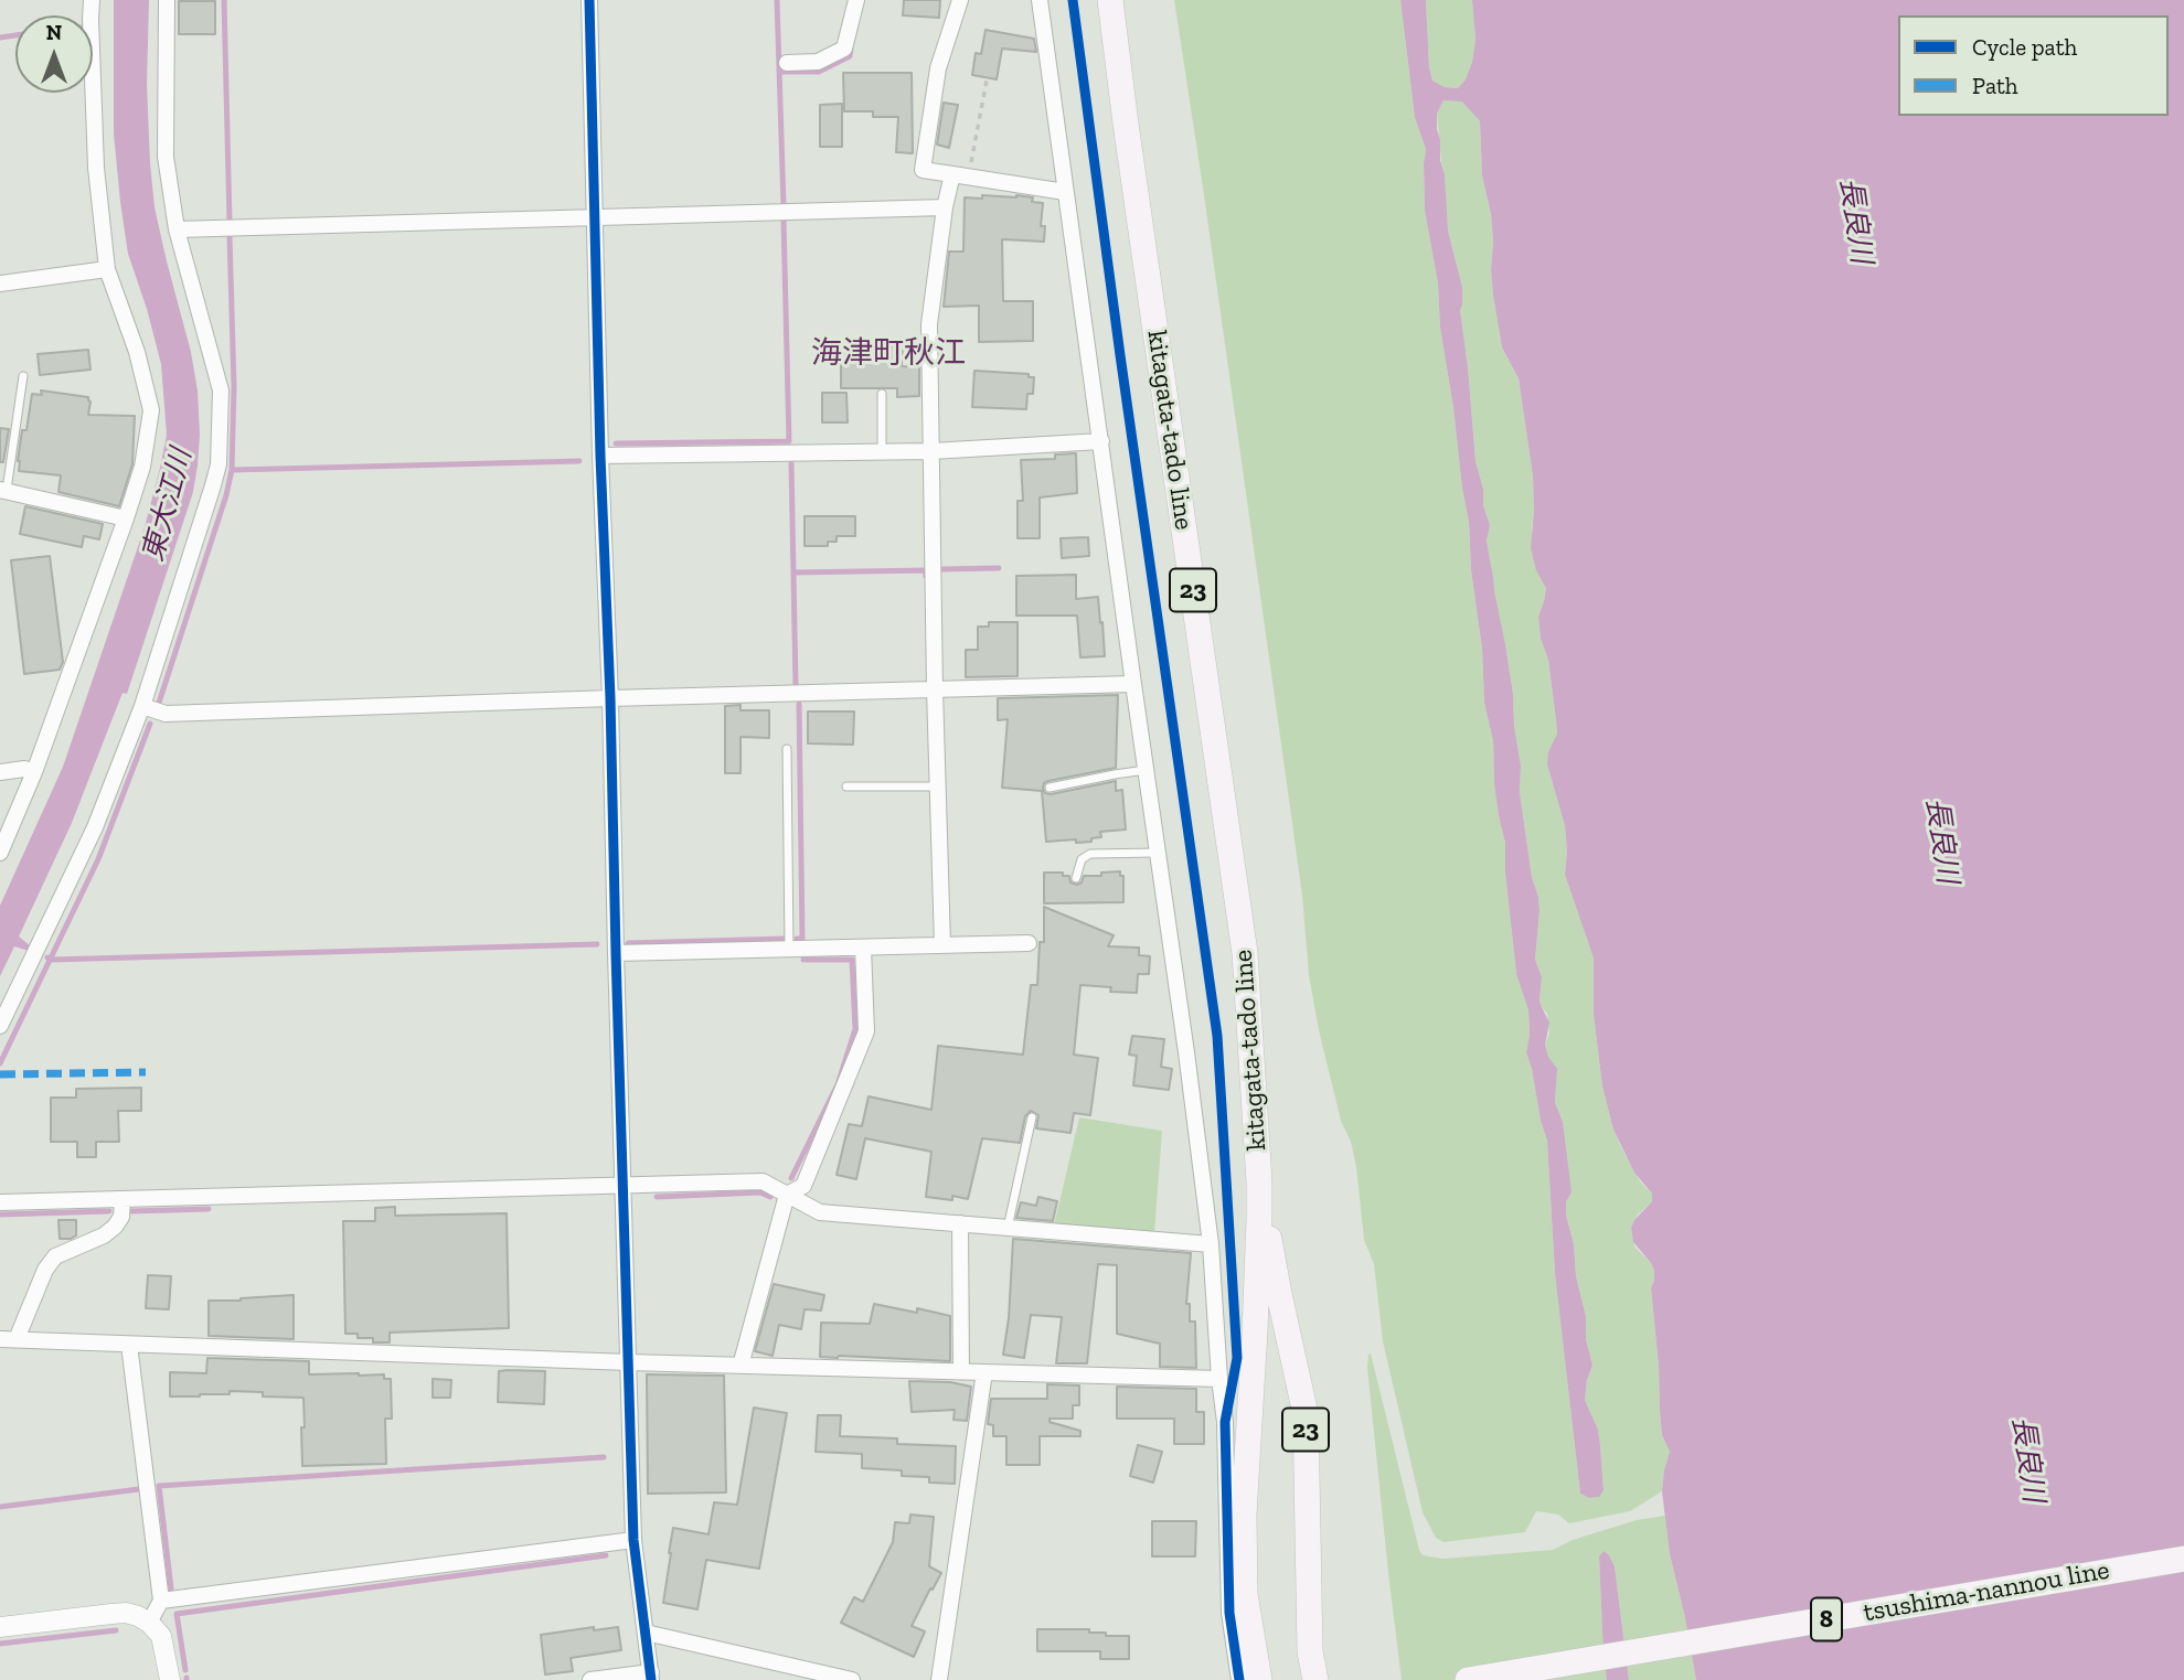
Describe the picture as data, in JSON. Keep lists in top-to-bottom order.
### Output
{
  "streets": {
    "main road": [
      "kitagata-tado line",
      "23",
      "tsushima-nannou line",
      "8"
    ]
  },
  "crossings": [
    ["kitagata-tado line", "23"]
  ],
  "districts": ["海津町秋江"],
  "water": ["長良川", "東大江川"],
  "legend": ["Cycle path", "Path"],
  "north": "top"
}
